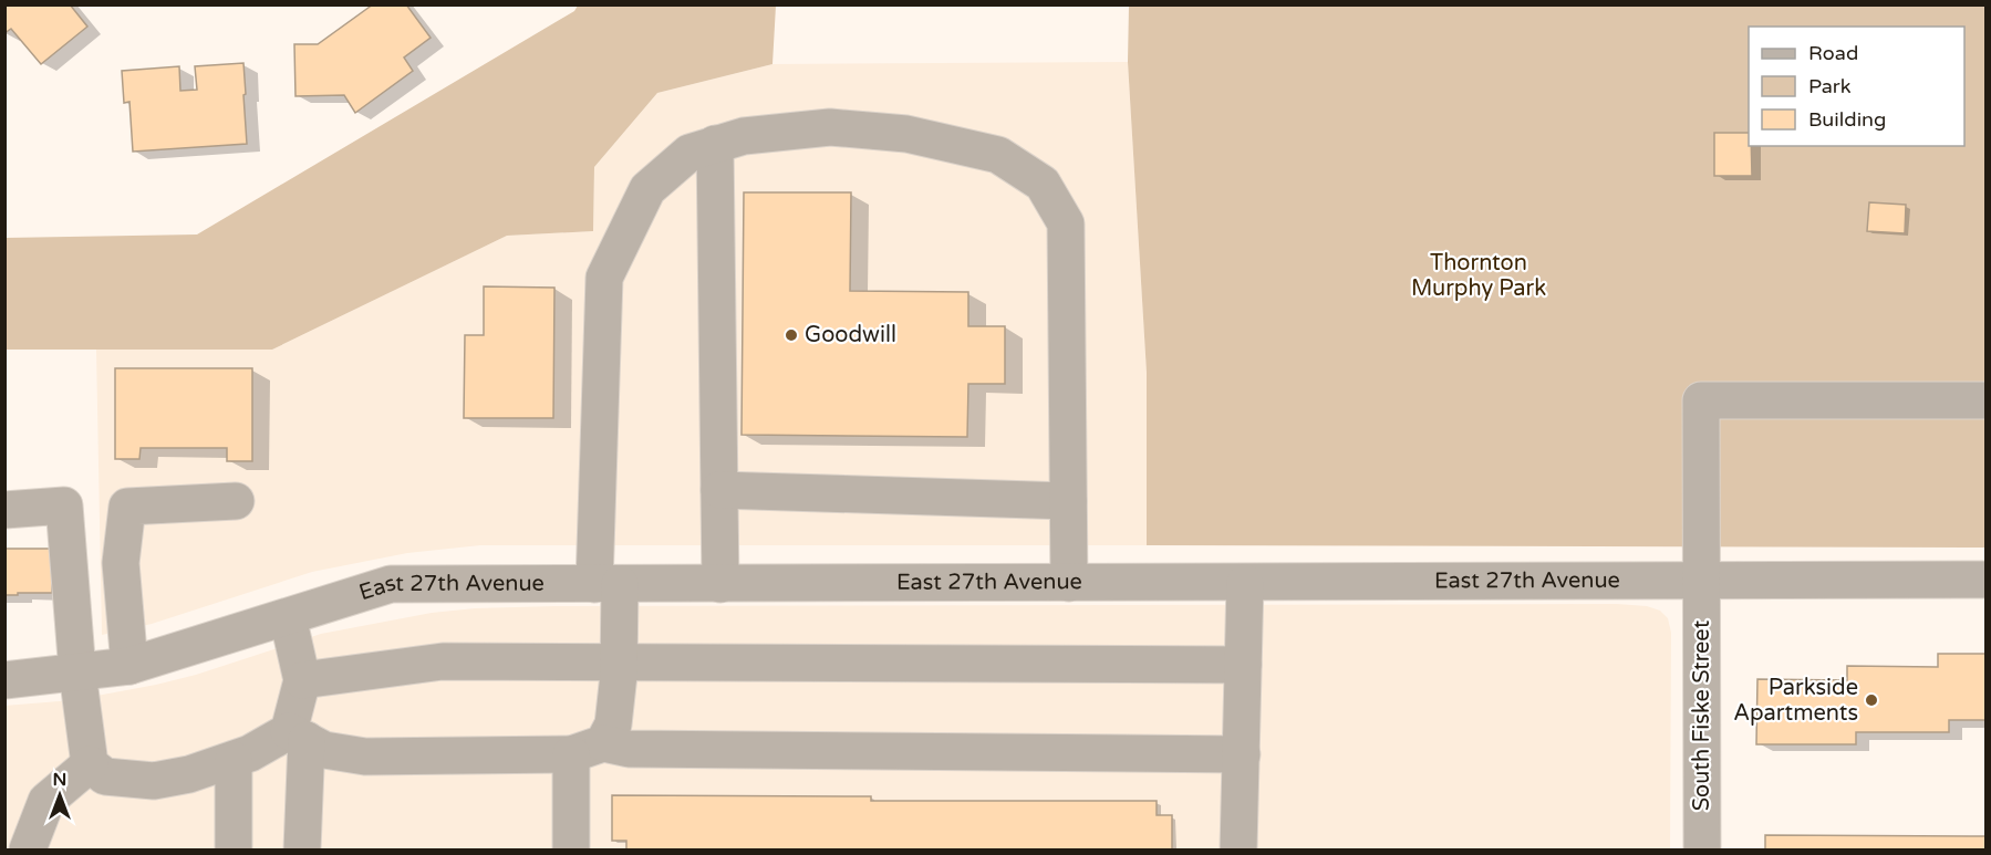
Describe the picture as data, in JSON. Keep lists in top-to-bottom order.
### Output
{
  "streets": {
    "street": ["East 27th Avenue", "South Fiske Street"]
  },
  "crossings": [
    ["East 27th Avenue", "South Fiske Street"]
  ],
  "parks": ["Thornton Murphy Park"],
  "places": ["Goodwill", "Parkside Apartments"],
  "legend": ["Road", "Park", "Building"],
  "north": "top"
}
